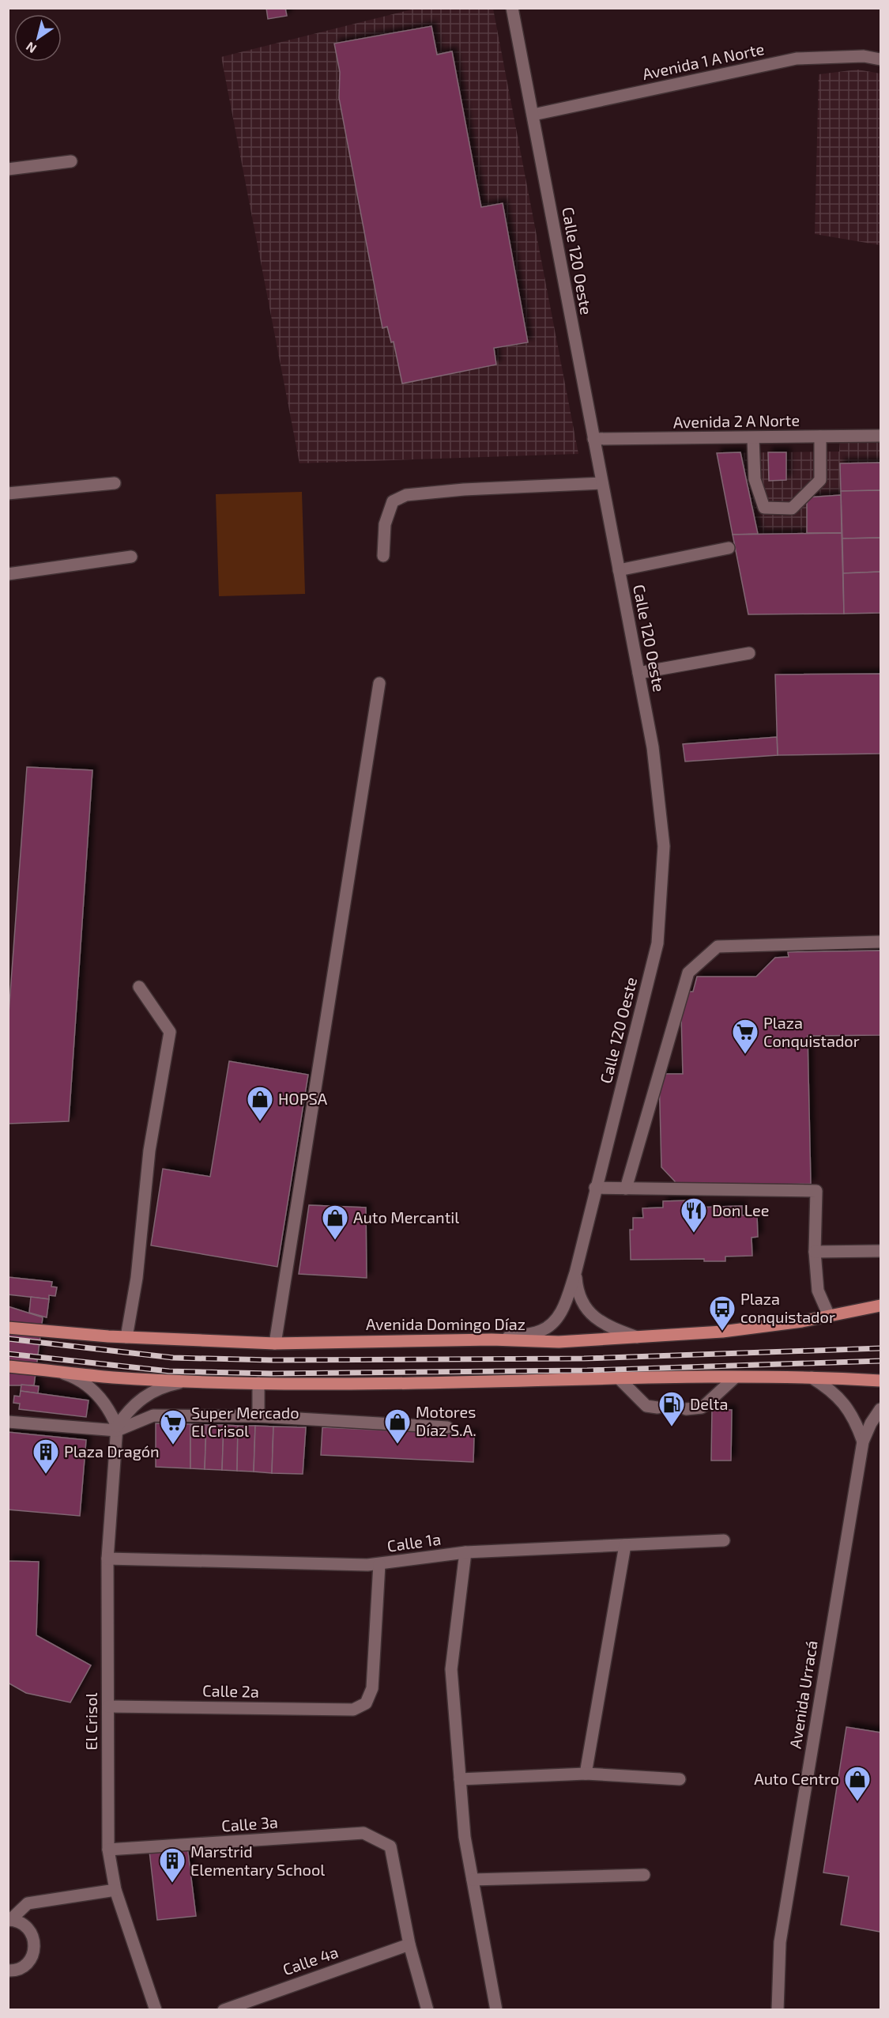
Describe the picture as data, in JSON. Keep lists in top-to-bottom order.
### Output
{
  "streets": {
    "main road": ["Avenida Domingo Díaz"],
    "street": [
      "Avenida 1 A Norte",
      "Calle 120 Oeste",
      "Avenida 2 A Norte",
      "Calle 1a",
      "Calle 2a",
      "Avenida Urracá",
      "El Crisol",
      "Calle 3a",
      "Calle 4a"
    ]
  },
  "crossings": [
    ["Avenida 1 A Norte", "Calle 120 Oeste"],
    ["Calle 120 Oeste", "Avenida 2 A Norte"],
    ["Calle 120 Oeste", "Avenida Domingo Díaz"],
    ["Calle 1a", "Calle 2a"],
    ["Calle 1a", "El Crisol"],
    ["Calle 2a", "El Crisol"],
    ["El Crisol", "Calle 3a"],
    ["Calle 3a", "Calle 4a"]
  ],
  "places": {
    "supermarket": ["Plaza Conquistador", "Super Mercado El Crisol"],
    "shop": [
      "HOPSA",
      "Auto Mercantil",
      "Motores Díaz S.A.",
      "Auto Centro"
    ],
    "restaurant": ["Don Lee"],
    "bus stop": ["Plaza conquistador"],
    "fuel station": ["Delta"],
    "building": ["Plaza Dragón", "Marstrid Elementary School"]
  },
  "north": "bottom left"
}
